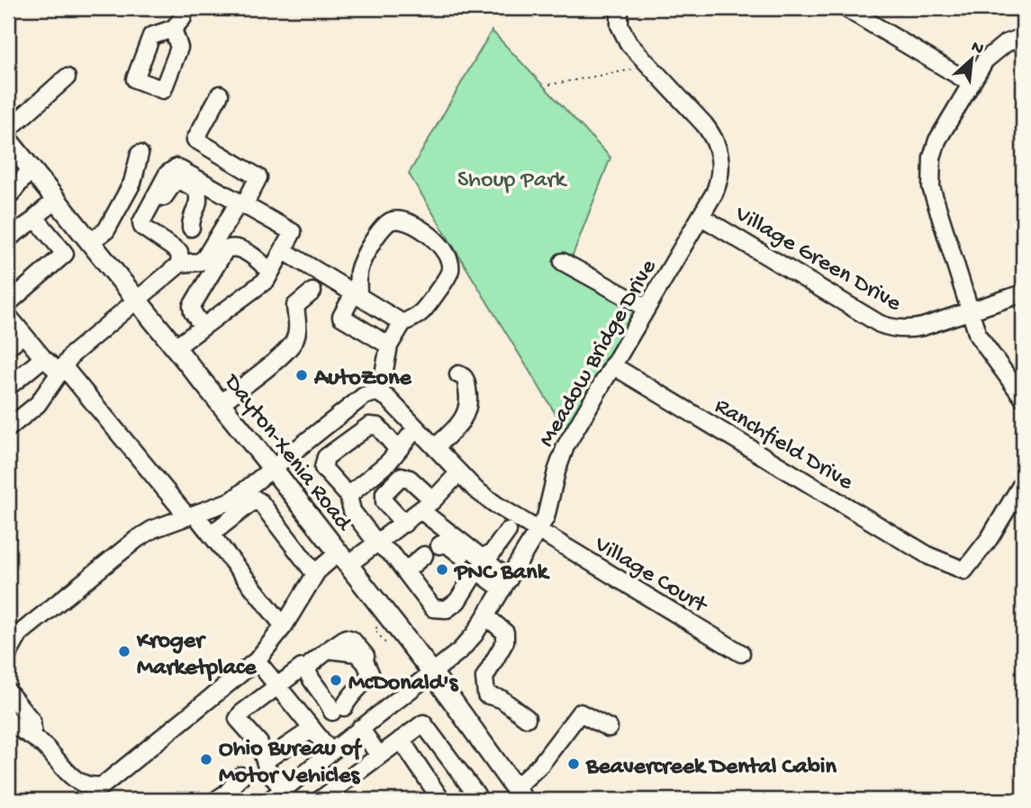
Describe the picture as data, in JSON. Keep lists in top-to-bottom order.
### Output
{
  "streets": {
    "main road": ["Dayton-Xenia Road"],
    "street": [
      "Village Green Drive",
      "Meadow Bridge Drive",
      "Ranchfield Drive",
      "Village Court"
    ]
  },
  "crossings": [
    ["Village Green Drive", "Meadow Bridge Drive"],
    ["Meadow Bridge Drive", "Ranchfield Drive"],
    ["Meadow Bridge Drive", "Dayton-Xenia Road"],
    ["Meadow Bridge Drive", "Village Court"]
  ],
  "parks": ["Shoup Park"],
  "places": [
    "AutoZone",
    "PNC Bank",
    "Kroger Marketplace",
    "McDonald's",
    "Ohio Bureau of Motor Vehicles",
    "Beavercreek Dental Cabin"
  ],
  "north": "top right"
}
